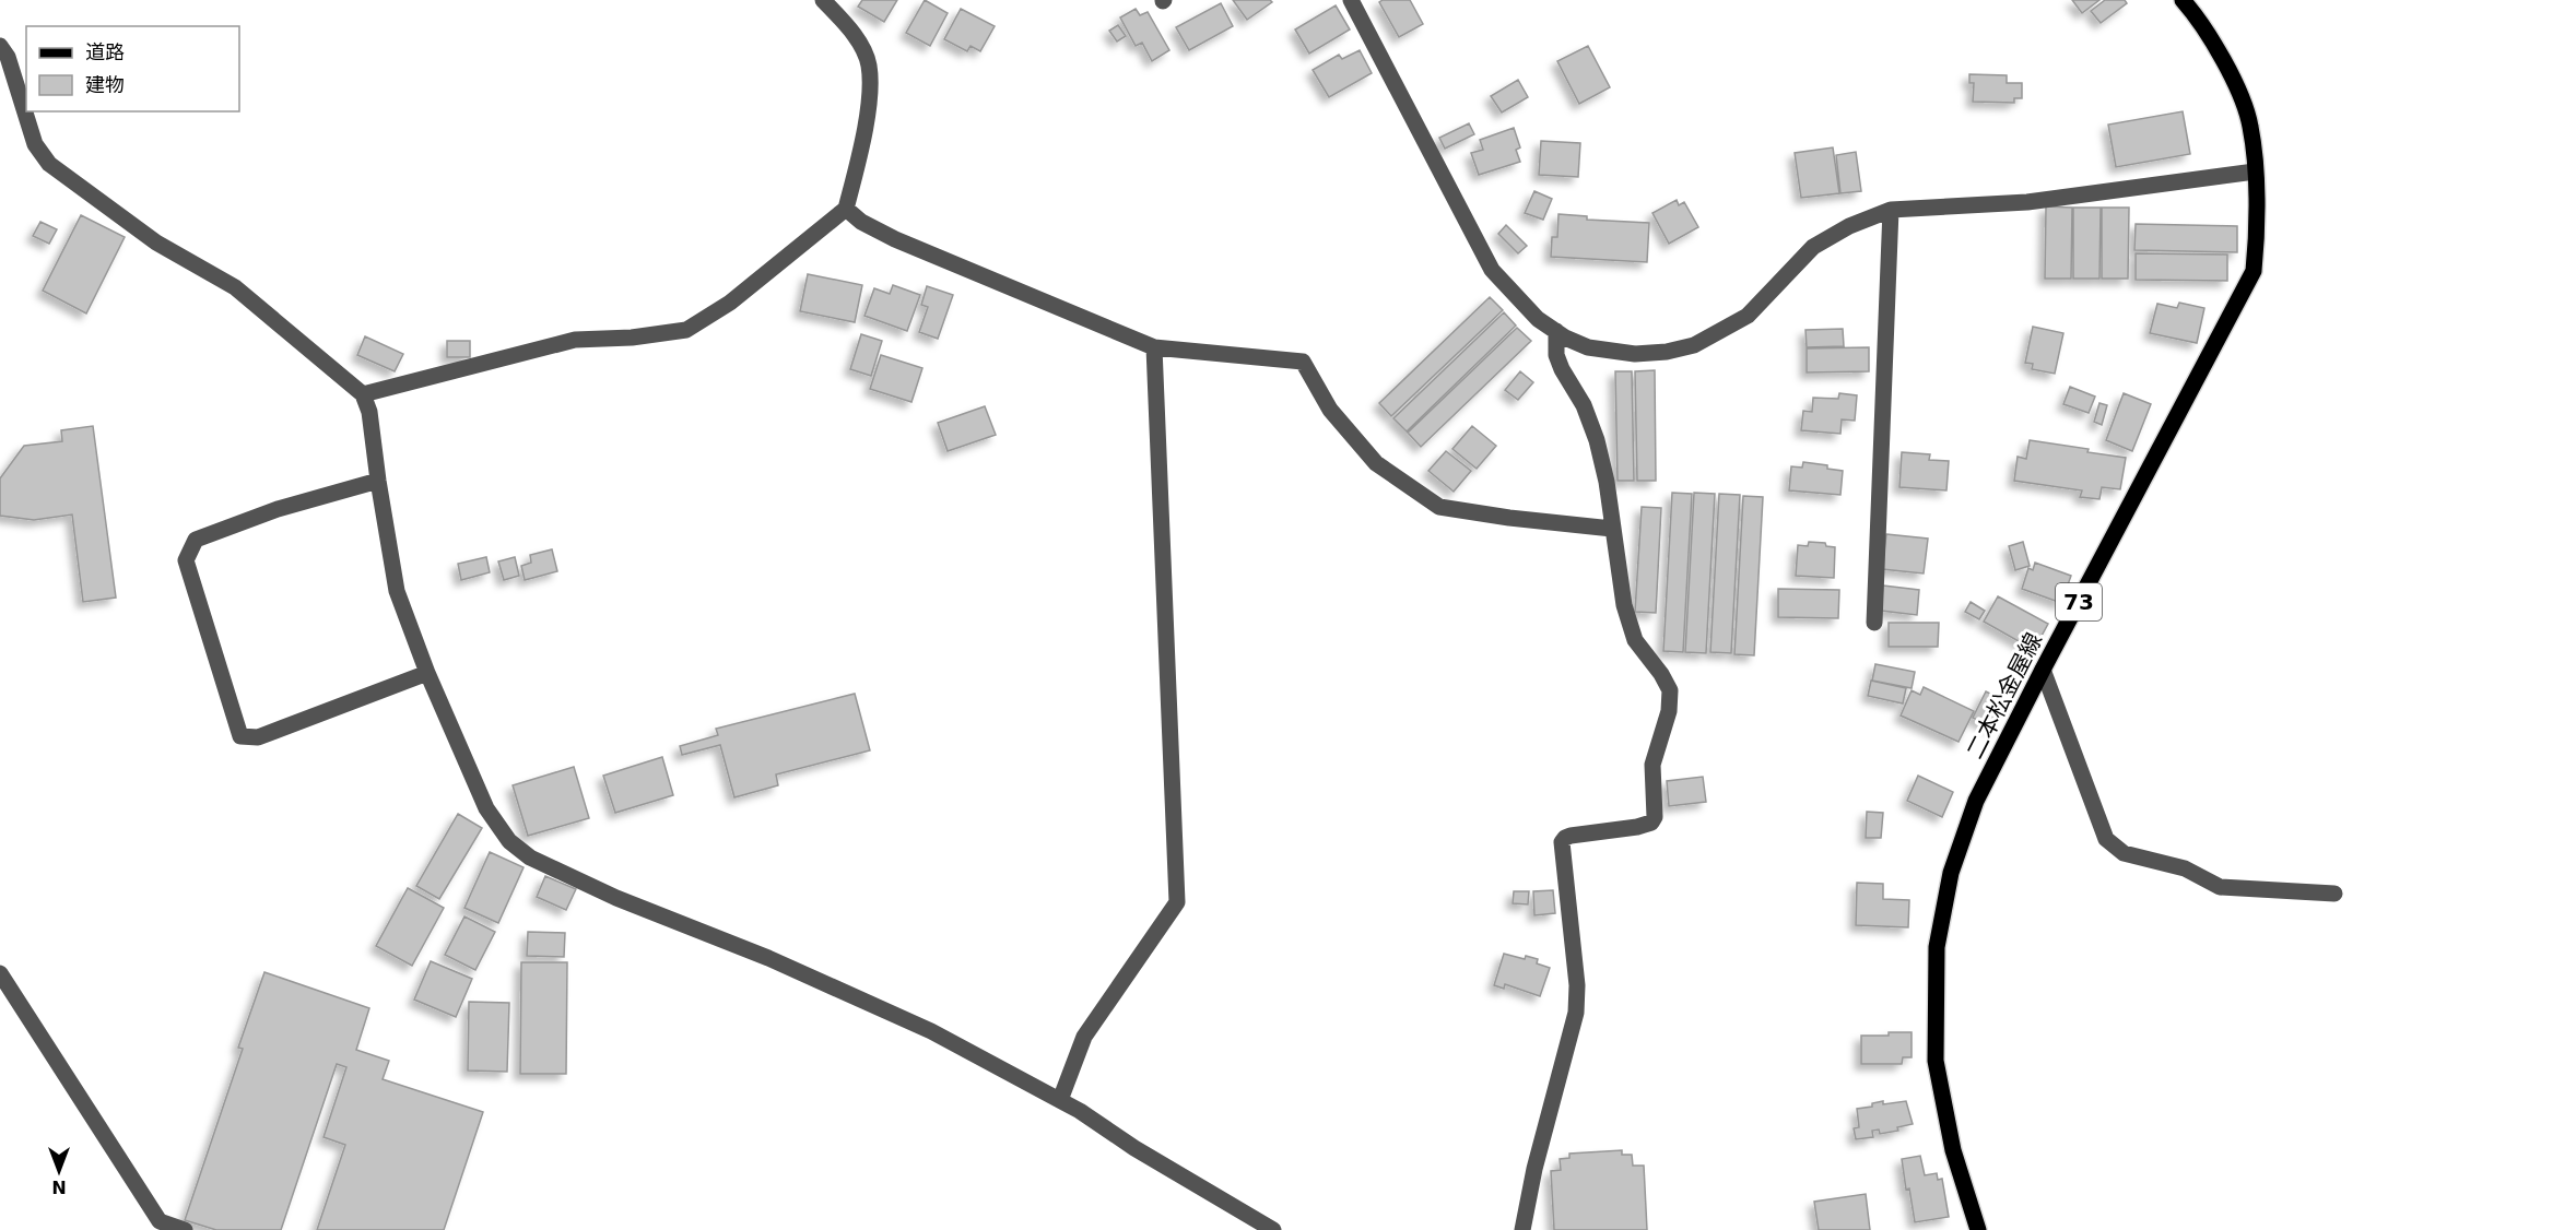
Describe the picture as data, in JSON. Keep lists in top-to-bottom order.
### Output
{
  "streets": {
    "main road": ["73", "二本松金屋線"]
  },
  "legend": ["道路", "建物"],
  "north": "bottom"
}
